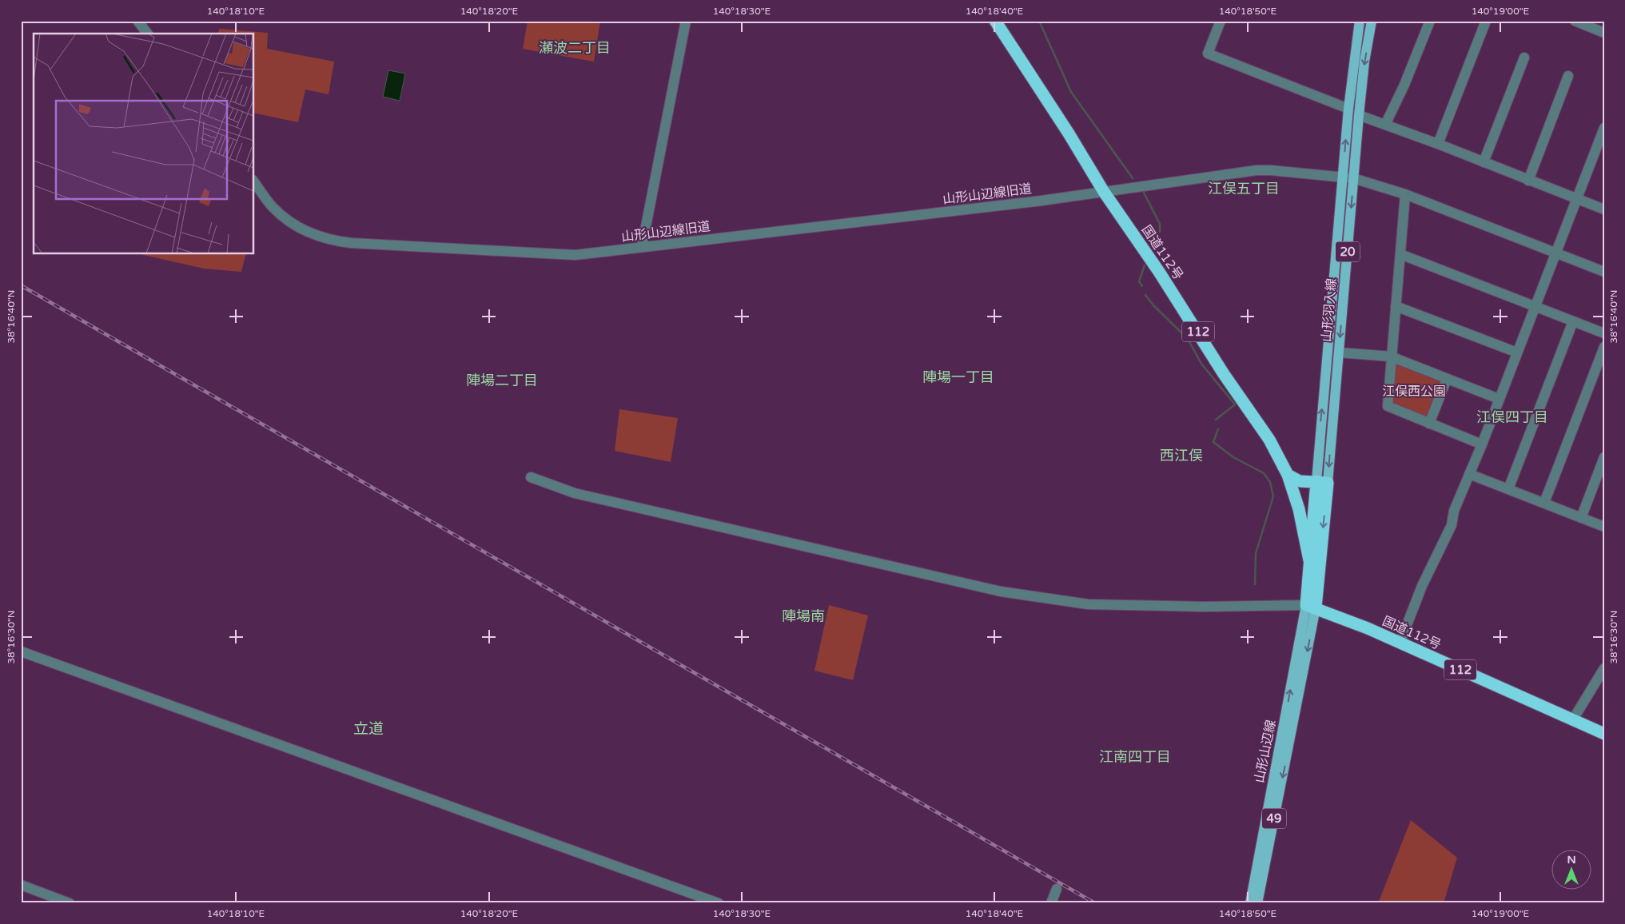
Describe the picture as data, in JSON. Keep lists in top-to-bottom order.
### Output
{
  "streets": {
    "highway": ["国道112号", "112"],
    "main road": [
      "20",
      "山形羽入線",
      "山形山辺線",
      "49"
    ],
    "street": ["山形山辺線旧道"]
  },
  "crossings": [
    ["山形山辺線旧道", "国道112号"],
    ["山形山辺線旧道", "山形羽入線"],
    ["国道112号", "山形山辺線"]
  ],
  "districts": [
    "瀬波二丁目",
    "江俣五丁目",
    "陣場一丁目",
    "陣場二丁目",
    "江俣四丁目",
    "西江俣",
    "陣場南",
    "立道",
    "江南四丁目"
  ],
  "parks": ["江俣西公園"],
  "north": "top",
  "coordinates": [
    "140°18'10\"E",
    "140°18'20\"E",
    "140°18'30\"E",
    "140°18'40\"E",
    "140°18'50\"E",
    "140°19'00\"E",
    "38°16'40\"N",
    "38°16'30\"N"
  ]
}
